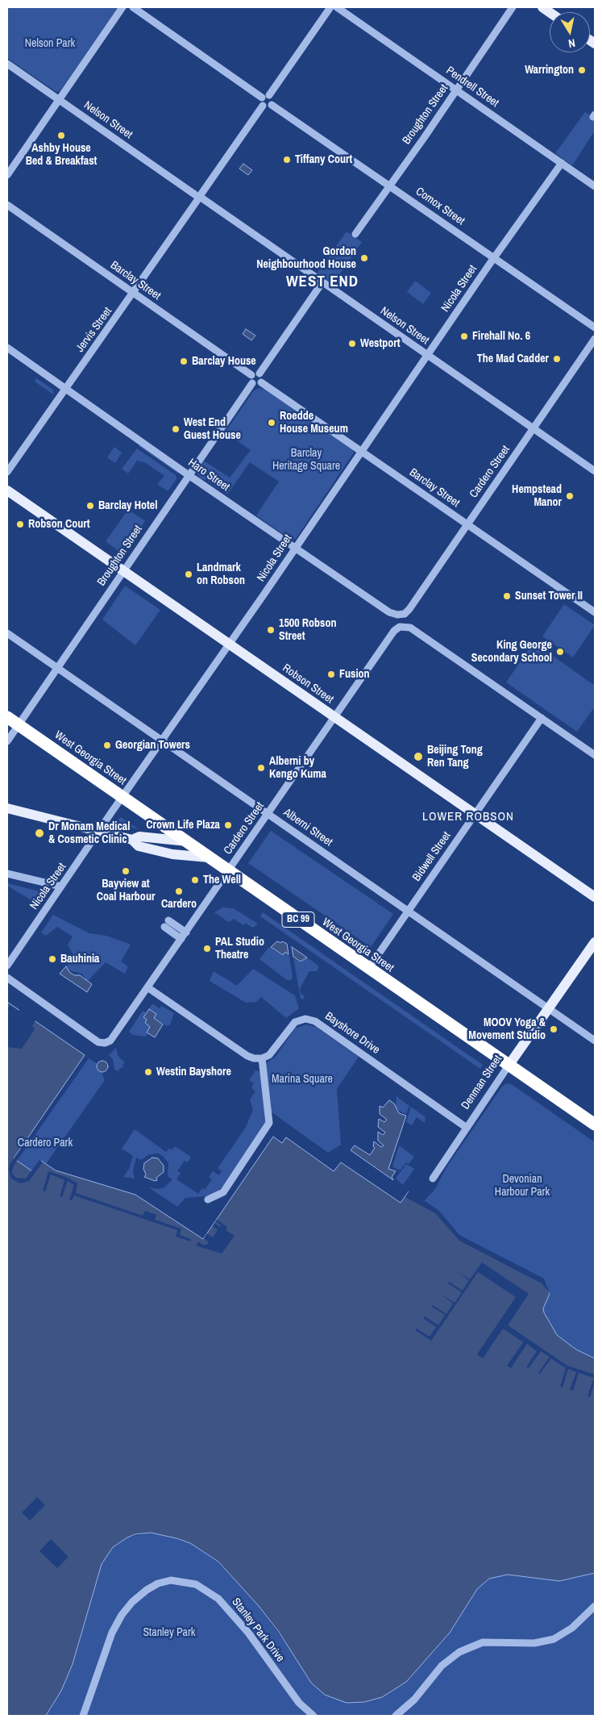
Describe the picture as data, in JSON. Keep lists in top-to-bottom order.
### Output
{
  "streets": {
    "highway": ["West Georgia Street", "BC 99"],
    "main road": ["Robson Street", "Denman Street"],
    "street": [
      "Pendrell Street",
      "Broughton Street",
      "Nelson Street",
      "Comox Street",
      "Barclay Street",
      "Nicola Street",
      "Jervis Street",
      "Cardero Street",
      "Haro Street",
      "Alberni Street",
      "Bidwell Street",
      "Bayshore Drive",
      "Stanley Park Drive"
    ]
  },
  "crossings": [
    ["Pendrell Street", "Broughton Street"],
    ["Pendrell Street", "Nicola Street"],
    ["Broughton Street", "Comox Street"],
    ["Broughton Street", "Barclay Street"],
    ["Broughton Street", "Haro Street"],
    ["Broughton Street", "Robson Street"],
    ["Broughton Street", "West Georgia Street"],
    ["Broughton Street", "Alberni Street"],
    ["Nelson Street", "Nicola Street"],
    ["Nelson Street", "Jervis Street"],
    ["Nelson Street", "Cardero Street"],
    ["Comox Street", "Nicola Street"],
    ["Comox Street", "Jervis Street"],
    ["Barclay Street", "Nicola Street"],
    ["Barclay Street", "Jervis Street"],
    ["Barclay Street", "Cardero Street"],
    ["Nicola Street", "Haro Street"],
    ["Nicola Street", "Robson Street"],
    ["Nicola Street", "West Georgia Street"],
    ["Nicola Street", "Alberni Street"],
    ["Jervis Street", "Haro Street"],
    ["Cardero Street", "Haro Street"],
    ["Cardero Street", "Robson Street"],
    ["Cardero Street", "West Georgia Street"],
    ["Cardero Street", "Alberni Street"],
    ["Cardero Street", "Bidwell Street"],
    ["Robson Street", "Bidwell Street"],
    ["West Georgia Street", "Bidwell Street"],
    ["West Georgia Street", "Denman Street"],
    ["Alberni Street", "Bidwell Street"],
    ["Alberni Street", "Denman Street"],
    ["Bayshore Drive", "Denman Street"]
  ],
  "districts": ["WEST END", "LOWER ROBSON"],
  "parks": [
    "Nelson Park",
    "Barclay Heritage Square",
    "Marina Square",
    "Cardero Park",
    "Devonian Harbour Park",
    "Stanley Park"
  ],
  "places": [
    "Warrington",
    "Ashby House Bed & Breakfast",
    "Tiffany Court",
    "Gordon Neighbourhood House",
    "Firehall No. 6",
    "Westport",
    "The Mad Cadder",
    "Barclay House",
    "Roedde House Museum",
    "West End Guest House",
    "Hempstead Manor",
    "Barclay Hotel",
    "Robson Court",
    "Landmark on Robson",
    "Sunset Tower II",
    "1500 Robson Street",
    "King George Secondary School",
    "Fusion",
    "Georgian Towers",
    "Beijing Tong Ren Tang",
    "Alberni by Kengo Kuma",
    "Crown Life Plaza",
    "Dr Monam Medical & Cosmetic Clinic",
    "Bayview at Coal Harbour",
    "The Well",
    "Cardero",
    "PAL Studio Theatre",
    "Bauhinia",
    "MOOV Yoga & Movement Studio",
    "Westin Bayshore"
  ],
  "north": "bottom"
}
